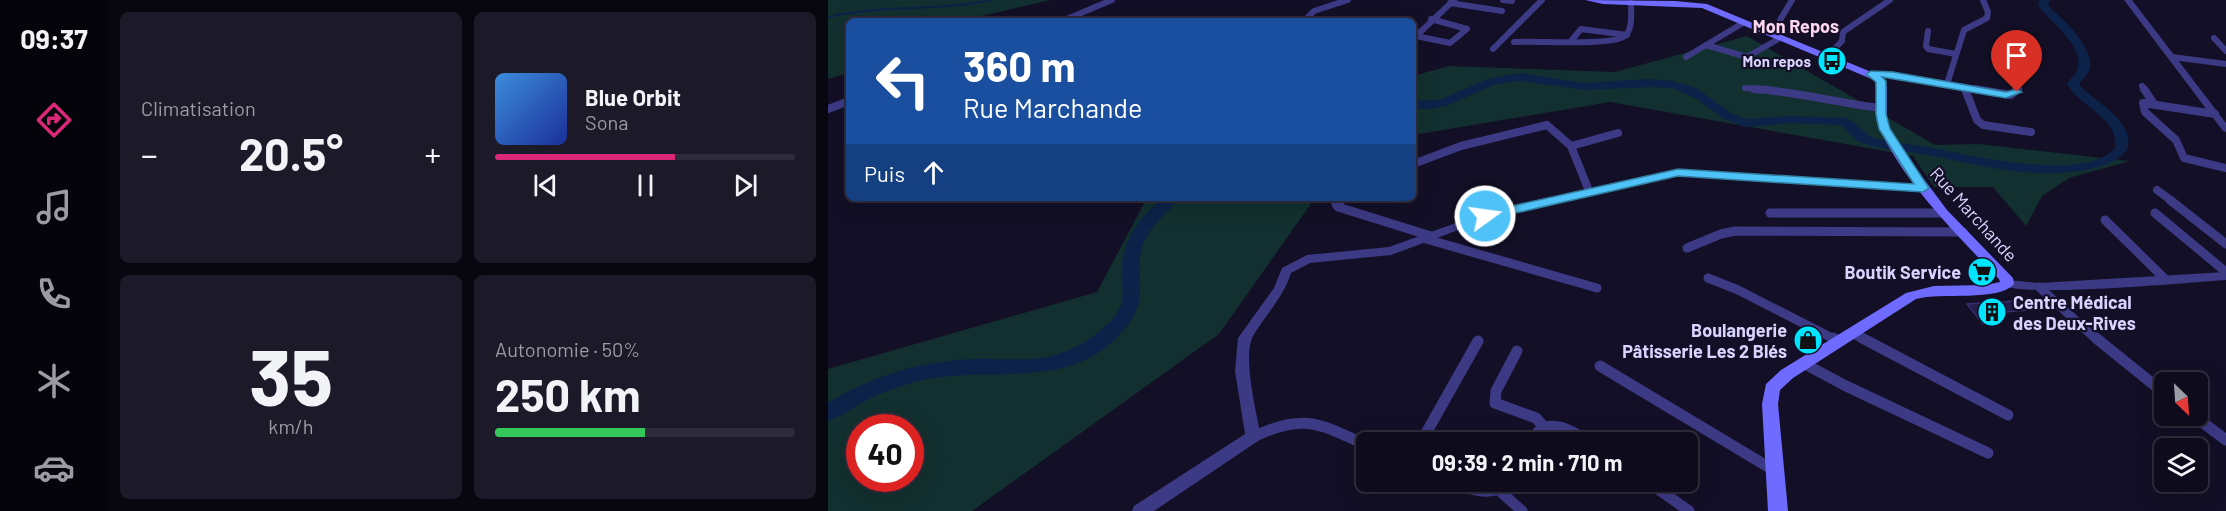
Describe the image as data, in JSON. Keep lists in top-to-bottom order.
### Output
{
  "streets": {
    "main road": ["Rue Marchande"]
  },
  "districts": ["Mon Repos"],
  "places": {
    "bus stop": ["Mon repos"],
    "supermarket": ["Boutik Service"],
    "building": ["Centre Médical des Deux-Rives"],
    "shop": ["Boulangerie Pâtisserie Les 2 Blés"]
  },
  "north": "bottom right",
  "page": {
    "tabs": "09:37",
    "tile": [
      "Climatisation",
      ["35", "km/h"],
      ["Autonomie · 50%", "250 km"]
    ],
    "turn": ["360 m", "Rue Marchande"],
    "song": ["Blue Orbit", "Sona"],
    "heat": ["−", "20.5°", "+"],
    "then": "Puis",
    "limit": "40",
    "trip": "09:39 · 2 min · 710 m"
  }
}
